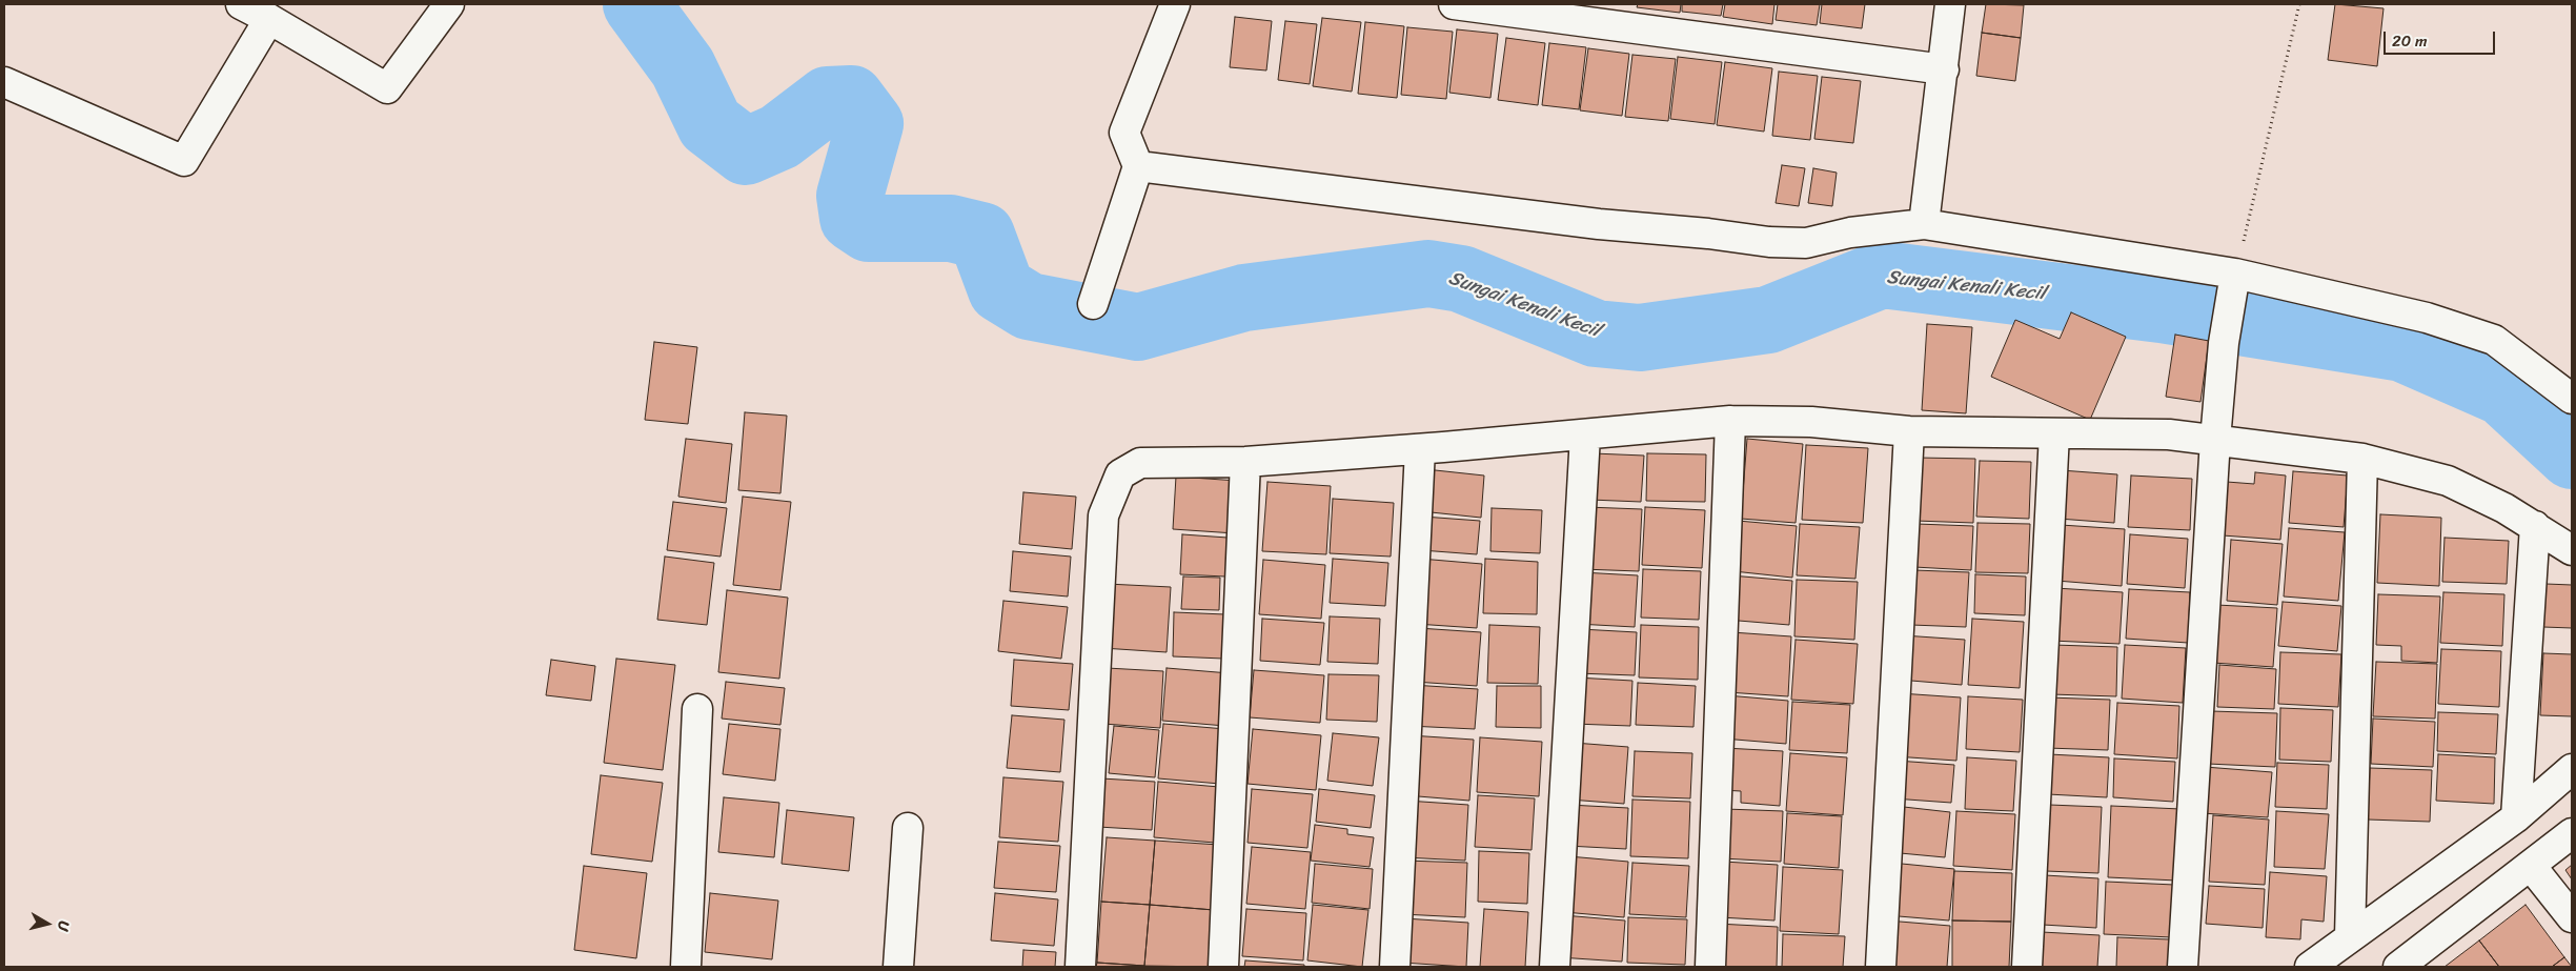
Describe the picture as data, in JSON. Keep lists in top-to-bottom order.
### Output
{
  "water": ["Sungai Kenali Kecil"],
  "scale_bar": "20 m",
  "north": "right"
}
